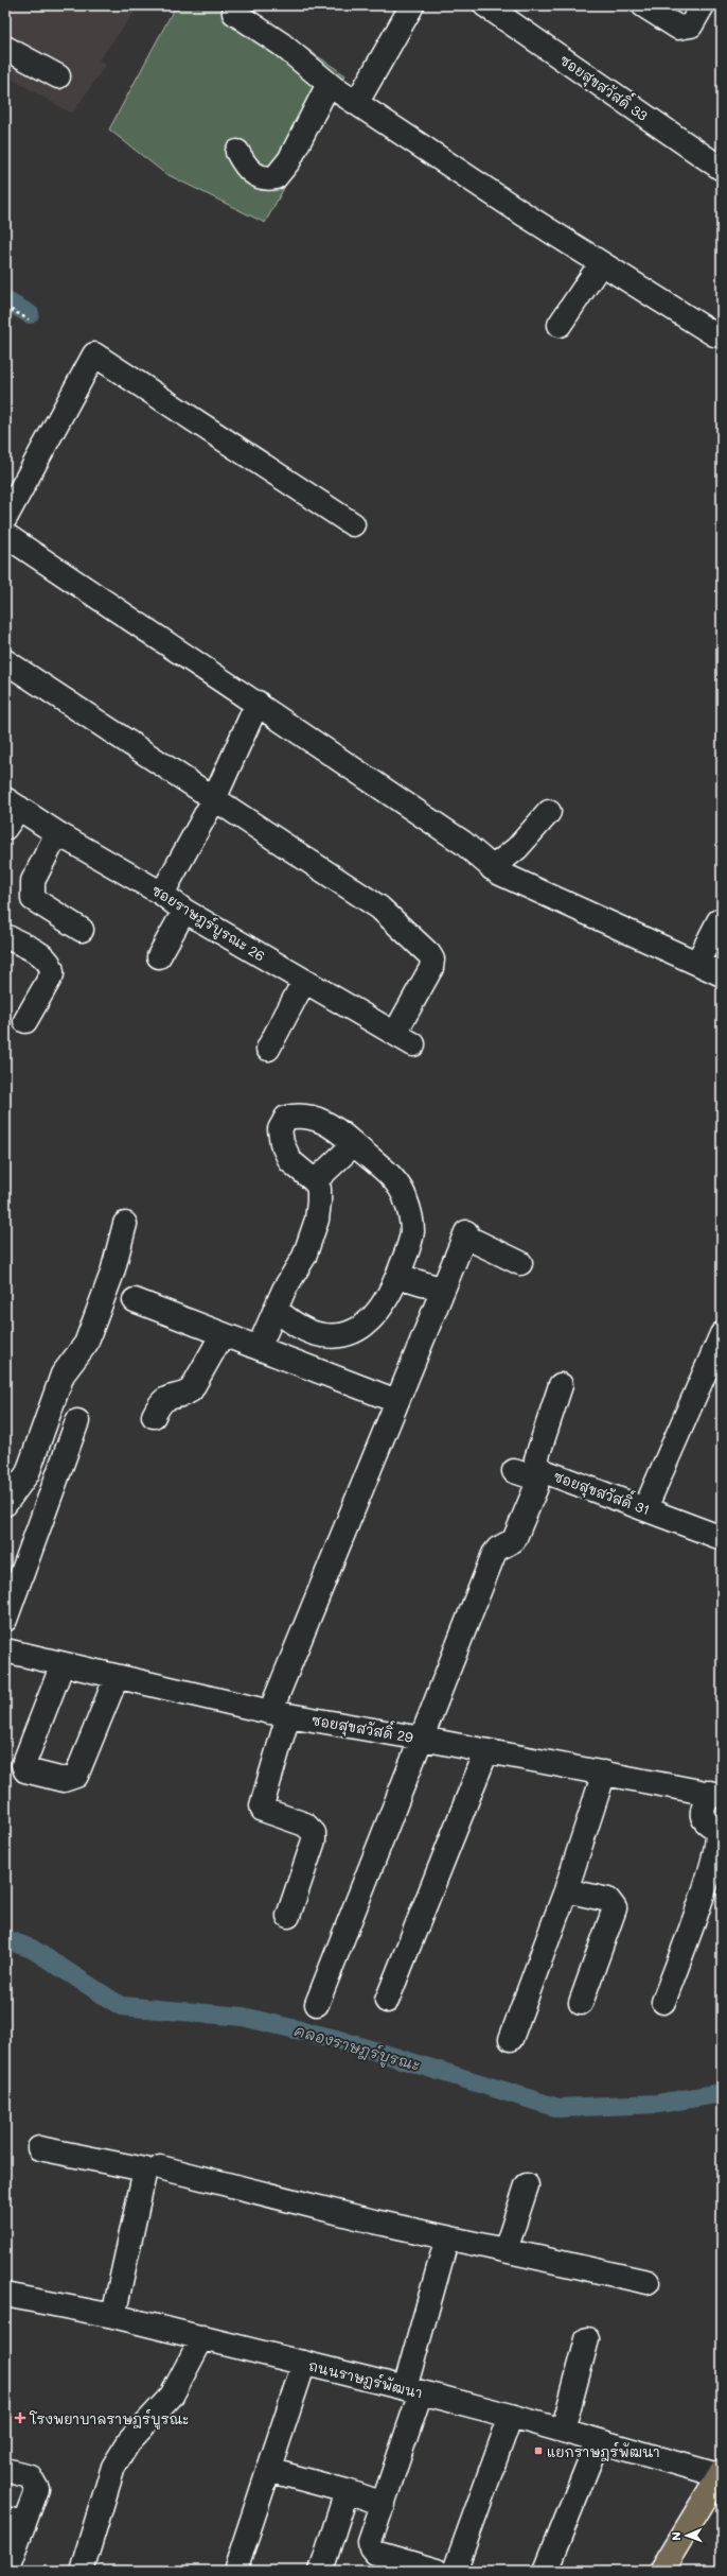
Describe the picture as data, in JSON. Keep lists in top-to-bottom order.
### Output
{
  "streets": {
    "street": [
      "ซอยสุขสวัสดิ์ 33",
      "ซอยราษฎร์บูรณะ 26",
      "ซอยสุขสวัสดิ์ 31",
      "ซอยสุขสวัสดิ์ 29",
      "ถนนราษฎร์พัฒนา"
    ]
  },
  "water": ["คลองราษฎร์บูรณะ"],
  "places": {
    "health": ["โรงพยาบาลราษฎร์บูรณะ"],
    "transit": ["แยกราษฎร์พัฒนา"]
  },
  "north": "left"
}
